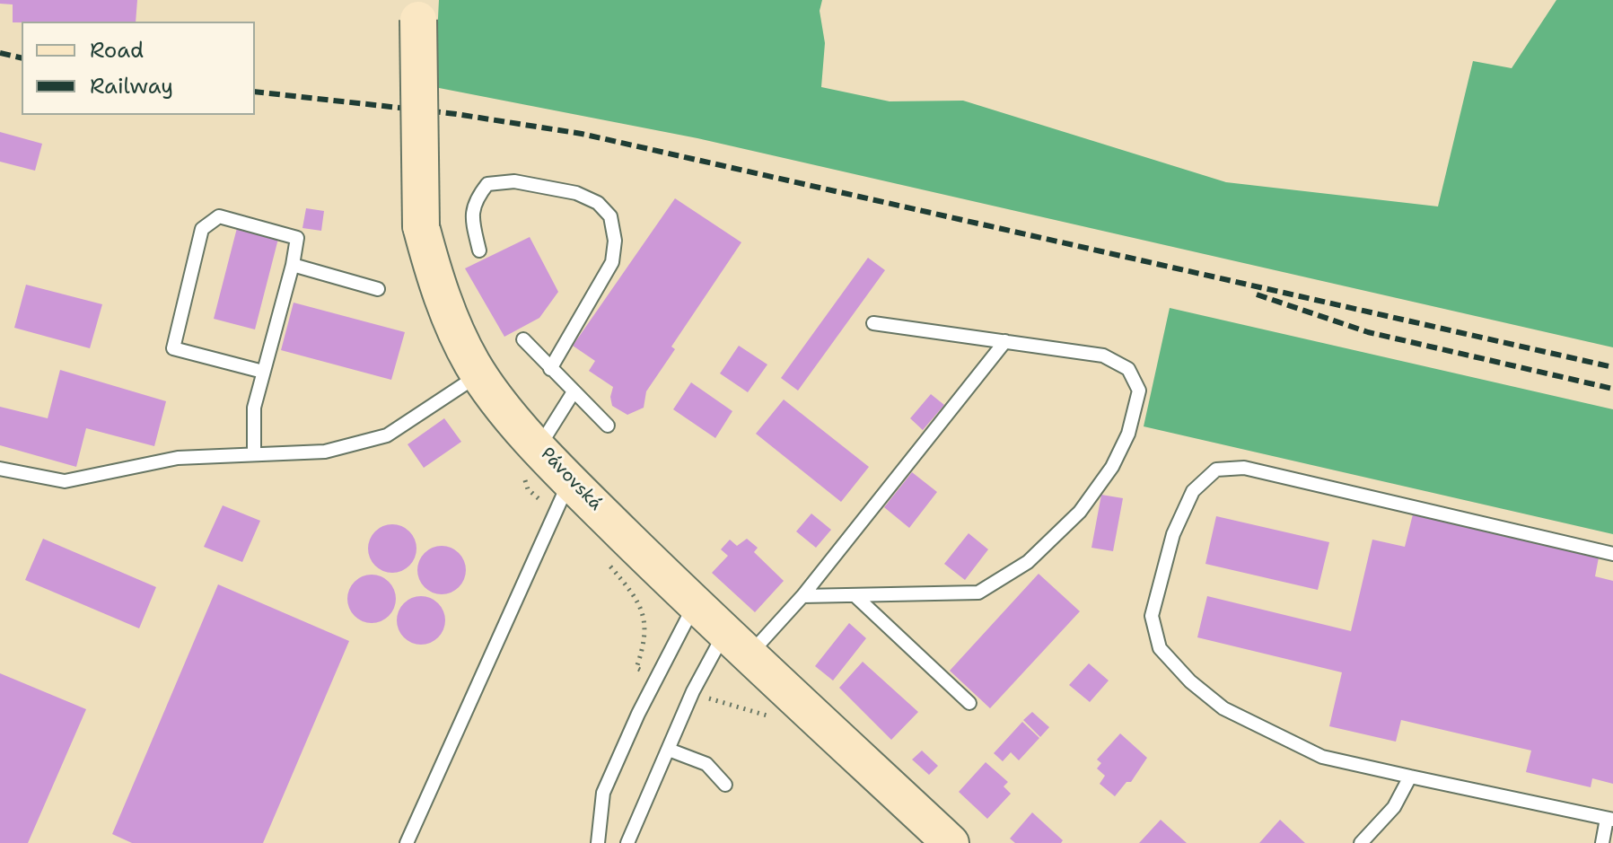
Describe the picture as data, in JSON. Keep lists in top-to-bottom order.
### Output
{
  "streets": {
    "street": ["Pávovská"]
  },
  "legend": ["Road", "Railway"]
}
